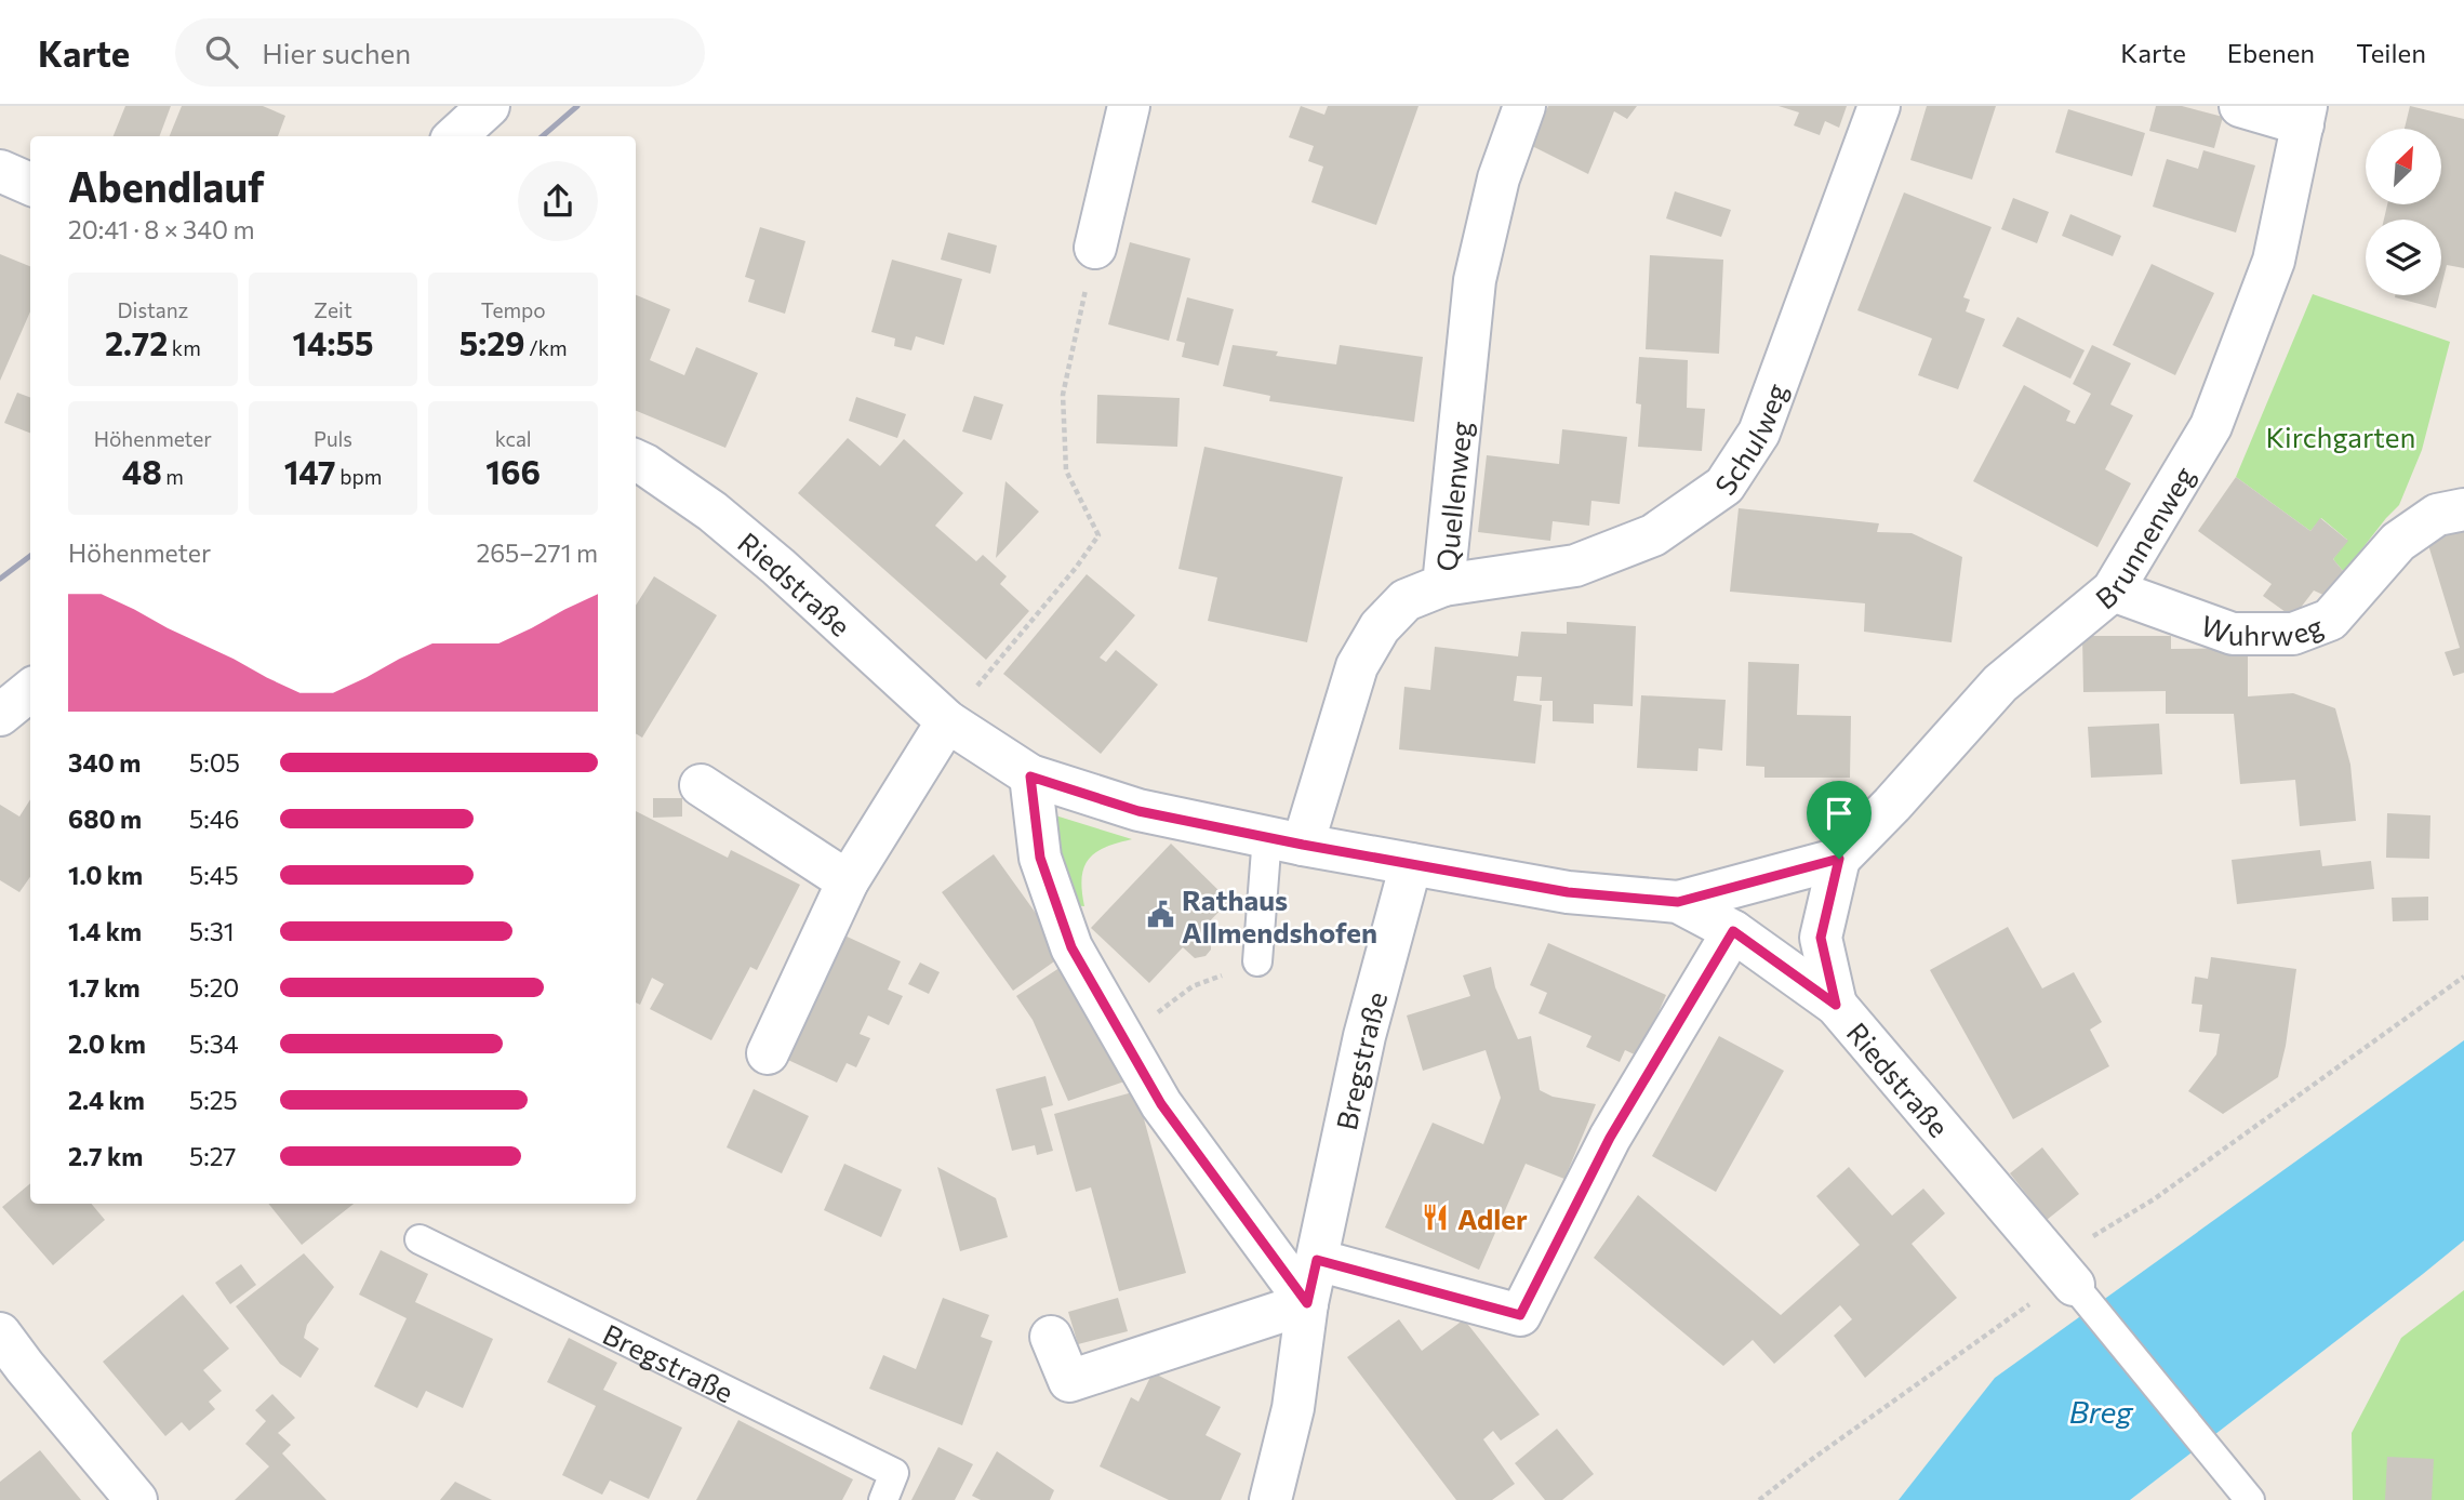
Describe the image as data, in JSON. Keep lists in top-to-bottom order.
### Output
{
  "streets": {
    "street": [
      "Schulweg",
      "Quellenweg",
      "Brunnenweg",
      "Riedstraße",
      "Wuhrweg",
      "Bregstraße"
    ]
  },
  "crossings": [
    ["Schulweg", "Quellenweg"],
    ["Quellenweg", "Riedstraße"],
    ["Brunnenweg", "Wuhrweg"],
    ["Riedstraße", "Bregstraße"]
  ],
  "water": ["Breg"],
  "parks": ["Kirchgarten"],
  "places": {
    "public building": ["Rathaus Allmendshofen"],
    "restaurant": ["Adler"]
  },
  "north": "top right",
  "page": {
    "header": "Karte",
    "search": "Hier suchen",
    "nav": ["Karte", "Ebenen", "Teilen"],
    "heading": ["Abendlauf", "20:41 · 8 × 340 m"],
    "stats": [
      ["Distanz", "2.72 km"],
      ["Zeit", "14:55"],
      ["Tempo", "5:29 /km"],
      ["Höhenmeter", "48 m"],
      ["Puls", "147 bpm"],
      ["kcal", "166"]
    ],
    "chart": ["Höhenmeter", "265–271 m"],
    "list": [
      {
        "name": "340 m",
        "note": "5:05"
      },
      {
        "name": "680 m",
        "note": "5:46"
      },
      {
        "name": "1.0 km",
        "note": "5:45"
      },
      {
        "name": "1.4 km",
        "note": "5:31"
      },
      {
        "name": "1.7 km",
        "note": "5:20"
      },
      {
        "name": "2.0 km",
        "note": "5:34"
      },
      {
        "name": "2.4 km",
        "note": "5:25"
      },
      {
        "name": "2.7 km",
        "note": "5:27"
      }
    ]
  }
}
